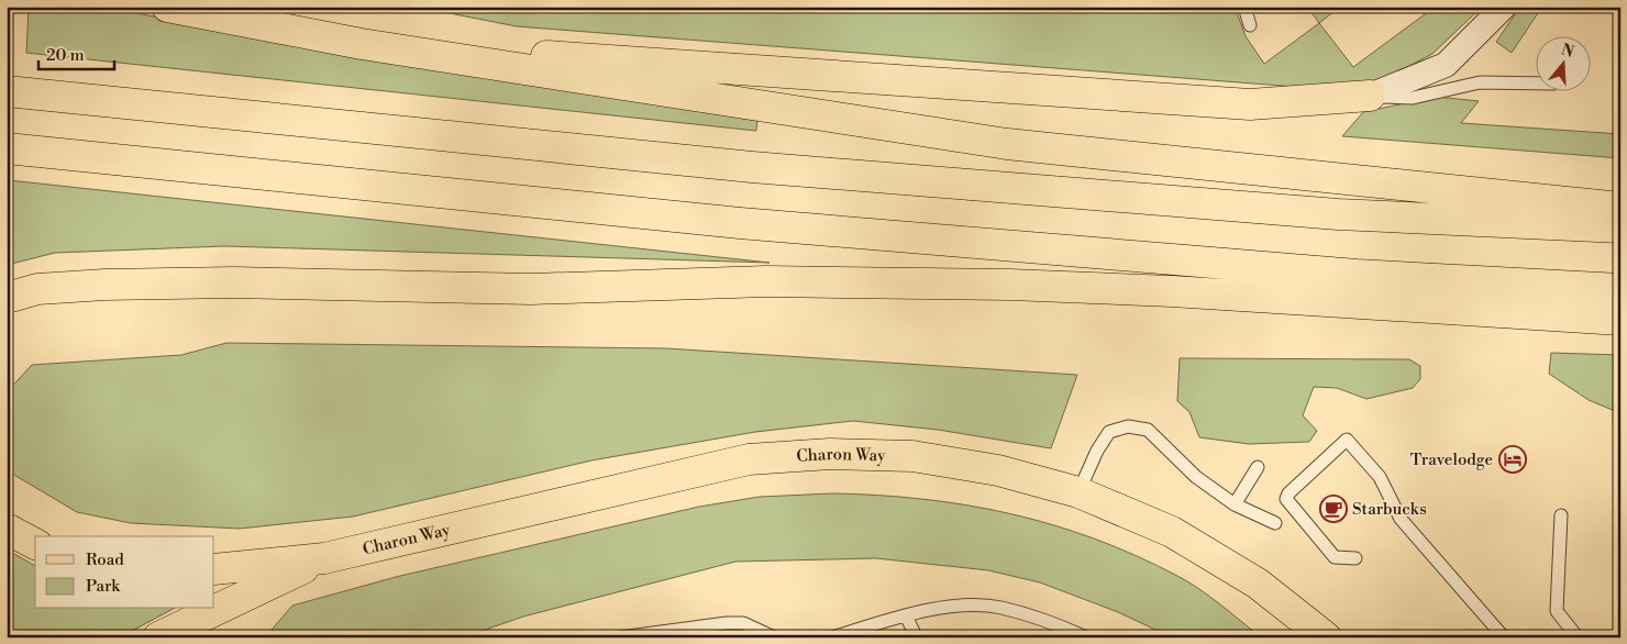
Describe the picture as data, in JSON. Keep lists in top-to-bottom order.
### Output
{
  "streets": {
    "main road": ["Charon Way"]
  },
  "places": {
    "hotel": ["Travelodge"],
    "cafe": ["Starbucks"]
  },
  "legend": ["Road", "Park"],
  "scale_bar": "20 m",
  "north": "top"
}
